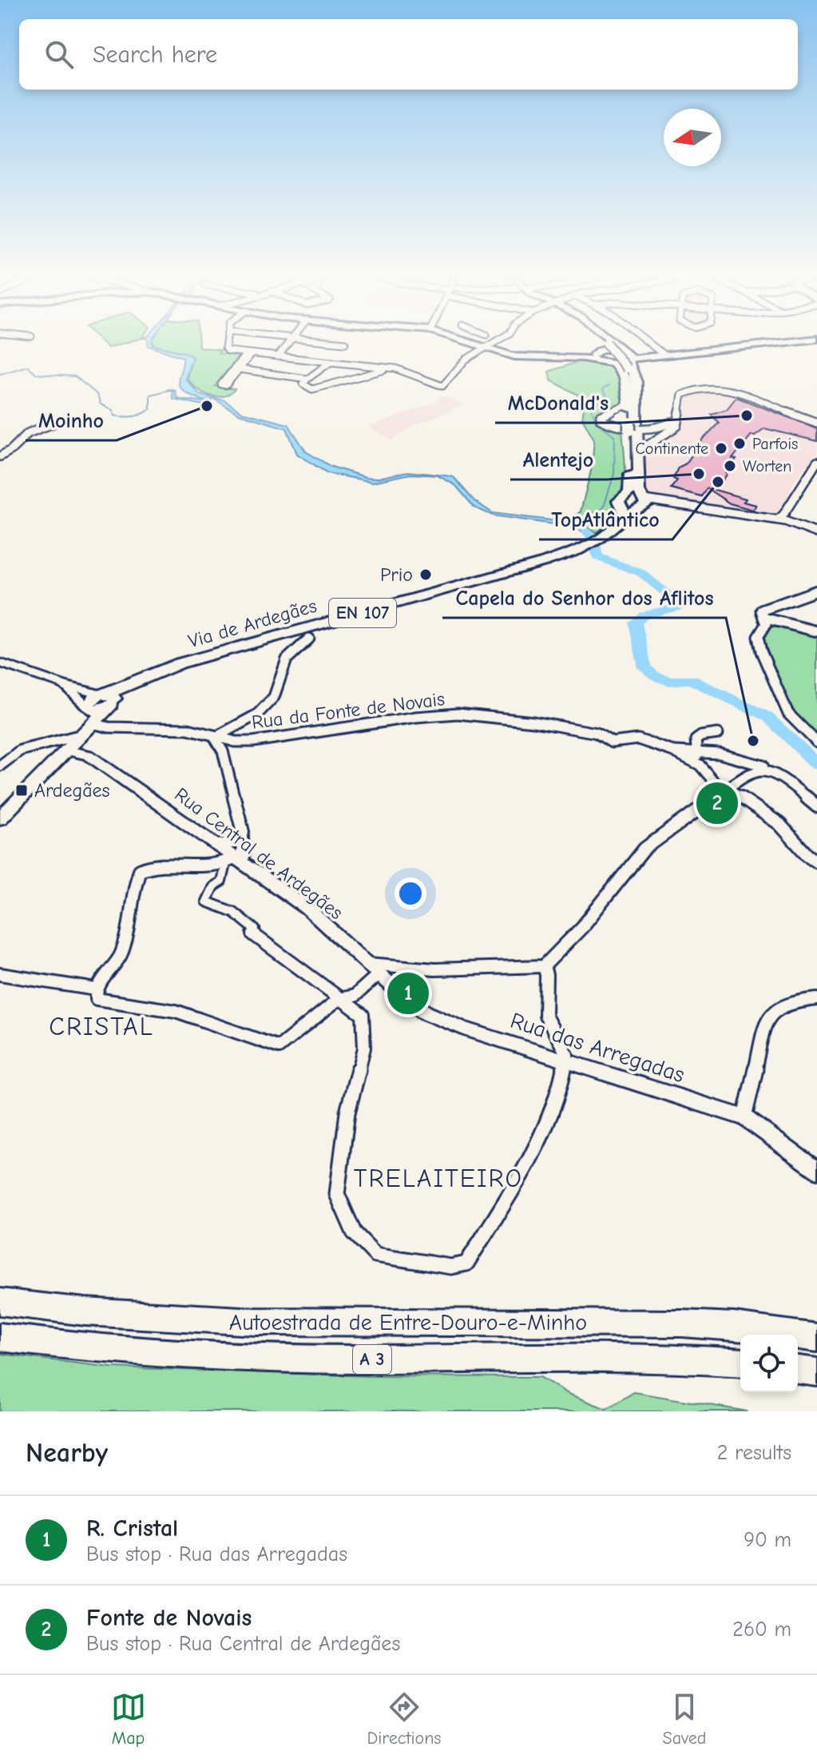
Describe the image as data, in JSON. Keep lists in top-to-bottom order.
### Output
{
  "streets": {
    "highway": ["Autoestrada de Entre-Douro-e-Minho", "A 3"],
    "main road": ["EN 107", "Via de Ardegães"],
    "street": ["Rua da Fonte de Novais", "Rua Central de Ardegães", "Rua das Arregadas"]
  },
  "crossings": [
    ["EN 107", "Via de Ardegães"],
    ["EN 107", "Rua da Fonte de Novais"],
    ["EN 107", "Rua Central de Ardegães"],
    ["Rua Central de Ardegães", "Rua das Arregadas"]
  ],
  "districts": ["CRISTAL", "TRELAITEIRO"],
  "places": {
    "other": [
      "Moinho",
      "McDonald's",
      "Parfois",
      "Continente",
      "Worten",
      "Alentejo",
      "TopAtlântico",
      "Prio",
      "Capela do Senhor dos Aflitos"
    ],
    "transit": ["Ardegães"]
  },
  "north": "left",
  "page": {
    "search": "Search here",
    "pins": ["2", "1"],
    "heading": ["Nearby", "2 results"],
    "list": [
      {
        "mark": "1",
        "name": "R. Cristal",
        "note": "Bus stop · Rua das Arregadas",
        "value": "90 m"
      },
      {
        "mark": "2",
        "name": "Fonte de Novais",
        "note": "Bus stop · Rua Central de Ardegães",
        "value": "260 m"
      }
    ],
    "nav": ["Map", "Directions", "Saved"]
  }
}
